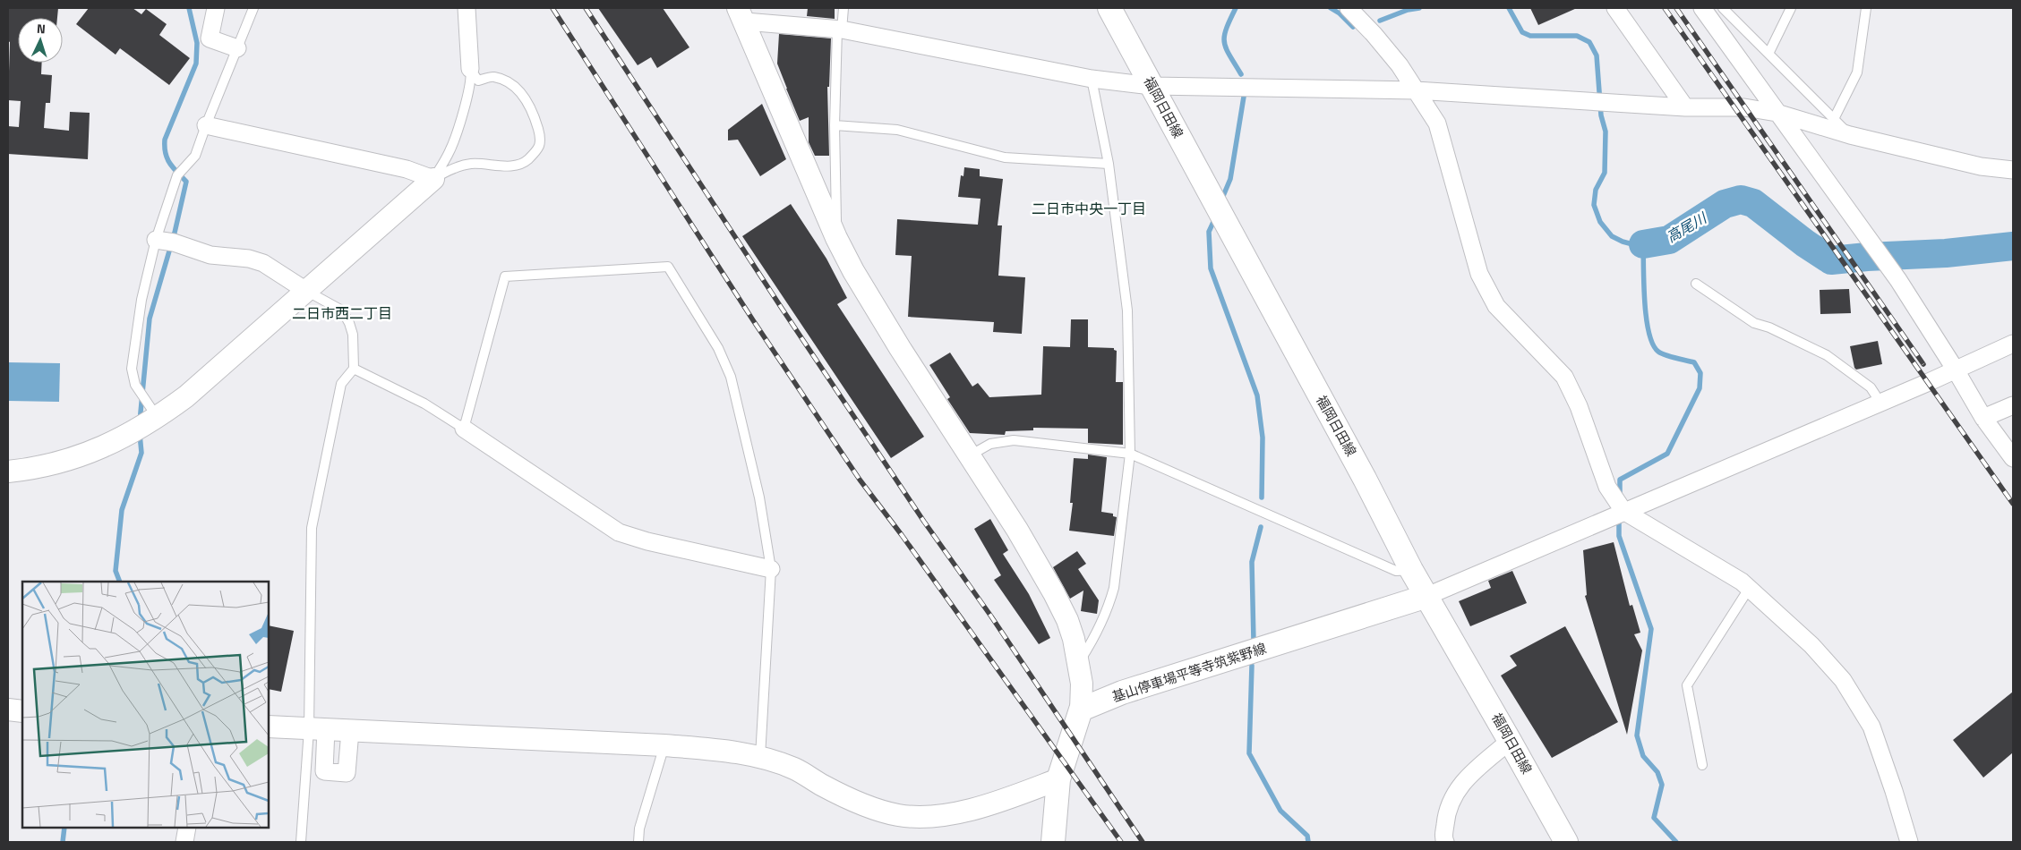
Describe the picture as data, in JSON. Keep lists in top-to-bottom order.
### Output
{
  "streets": {
    "main road": ["福岡日田線", "基山停車場平等寺筑紫野線"]
  },
  "crossings": [
    ["福岡日田線", "基山停車場平等寺筑紫野線"]
  ],
  "districts": ["二日市中央一丁目", "二日市西二丁目"],
  "water": ["高尾川"],
  "north": "top"
}
